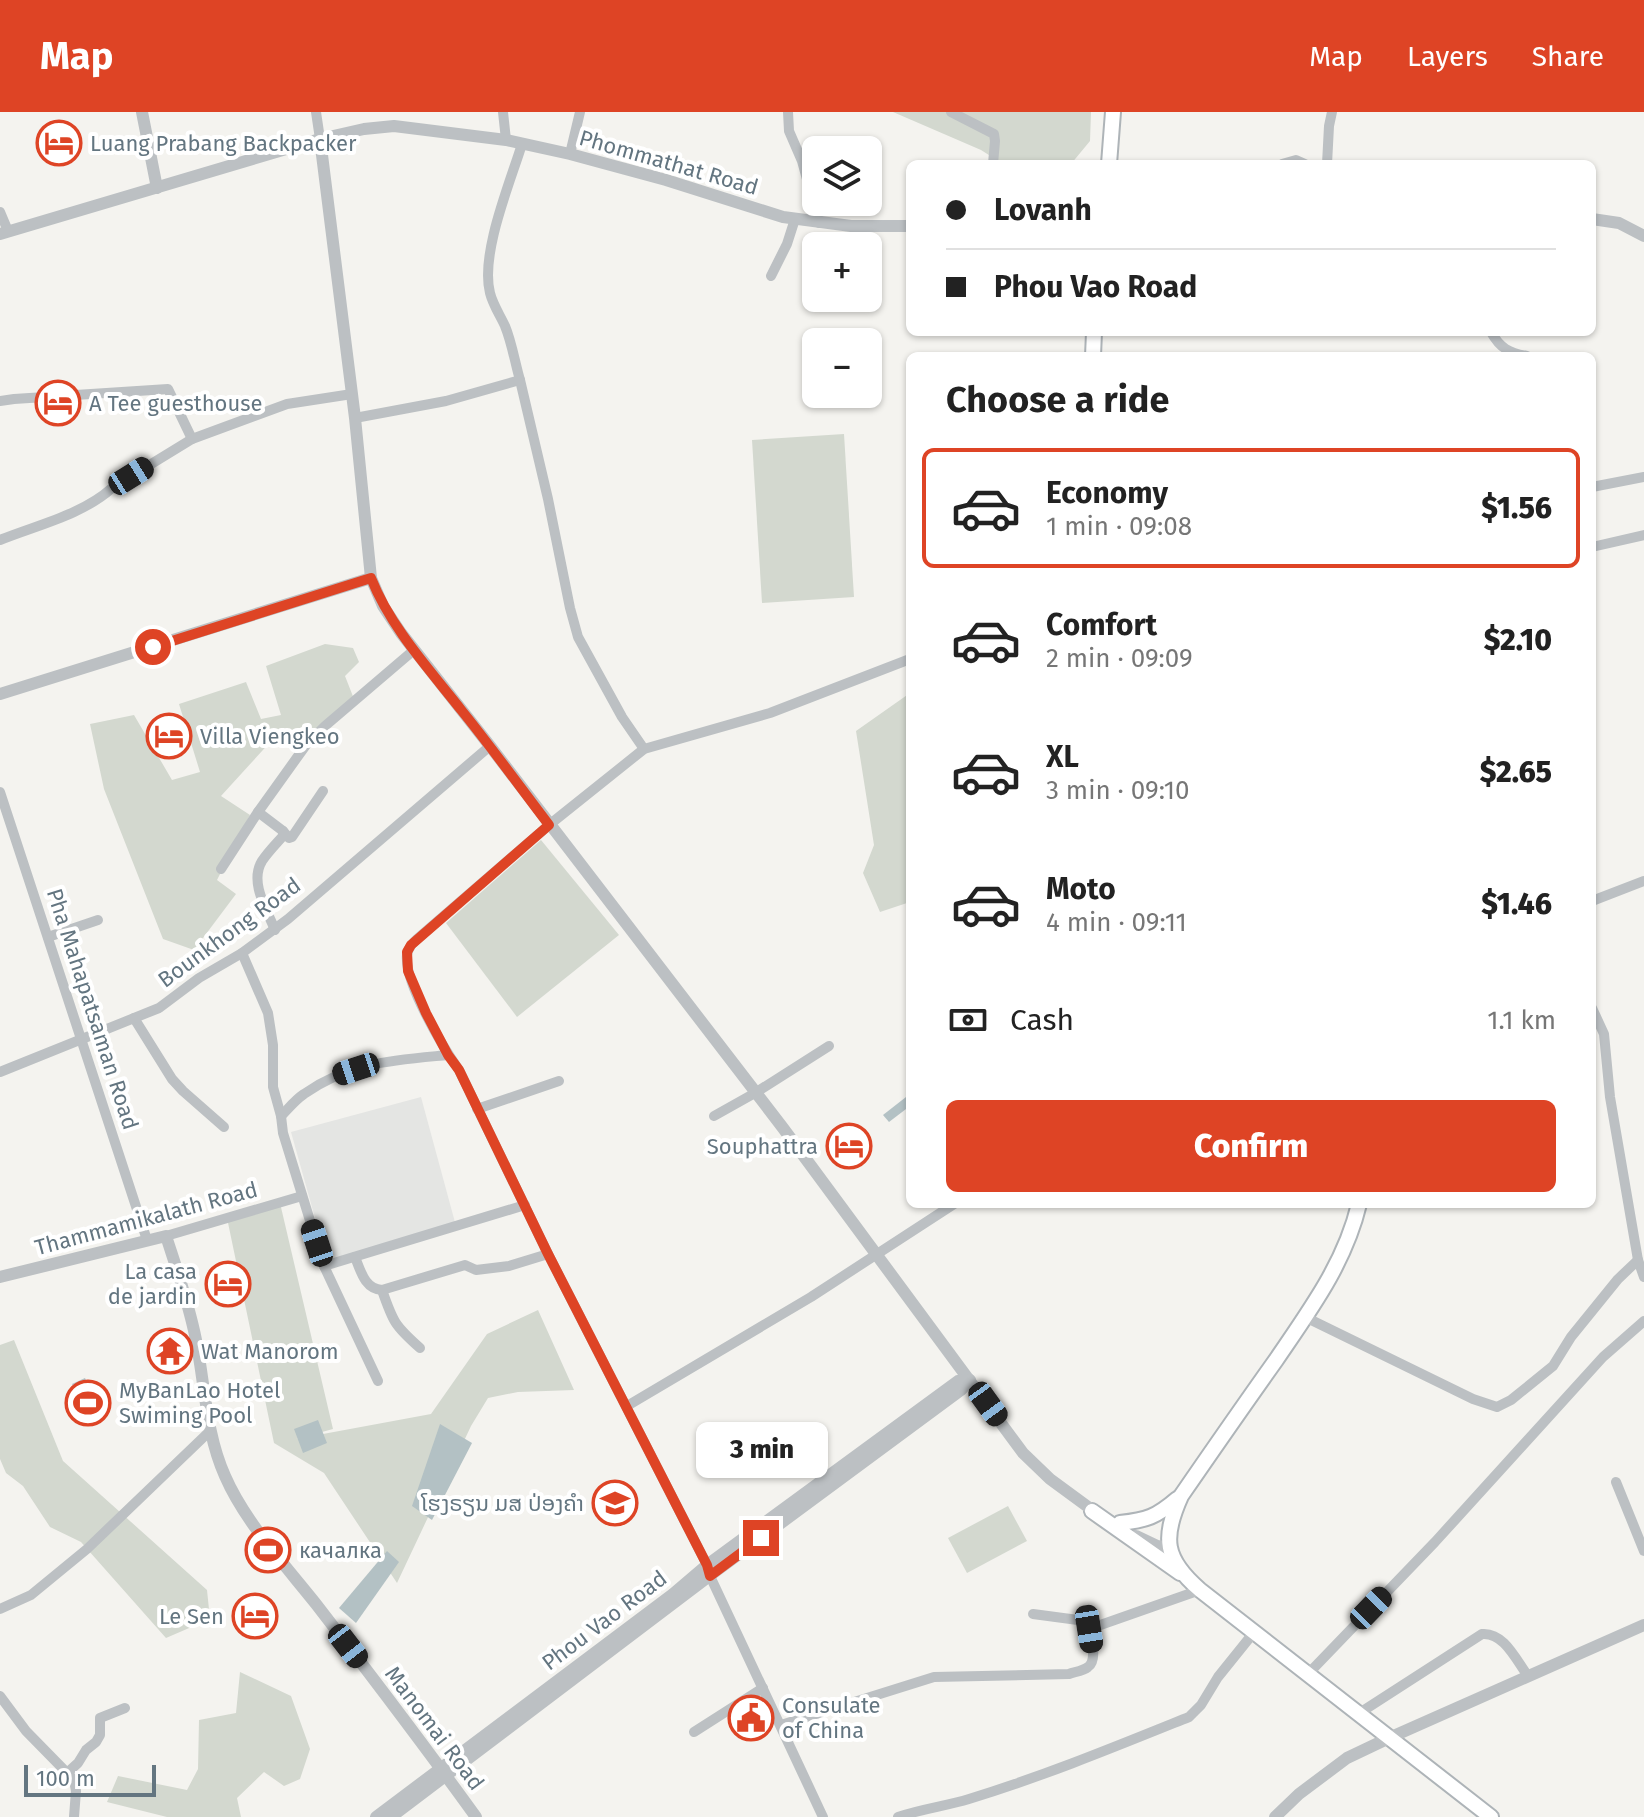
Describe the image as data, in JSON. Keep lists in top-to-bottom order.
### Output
{
  "streets": {
    "street": [
      "Phommathat Road",
      "Bounkhong Road",
      "Pha Mahapatsaman Road",
      "Thammamikalath Road",
      "Phou Vao Road",
      "Manomai Road"
    ]
  },
  "crossings": [
    ["Bounkhong Road", "Pha Mahapatsaman Road"],
    ["Pha Mahapatsaman Road", "Thammamikalath Road"],
    ["Thammamikalath Road", "Manomai Road"],
    ["Phou Vao Road", "Manomai Road"]
  ],
  "places": {
    "hotel": [
      "Luang Prabang Backpacker",
      "A Tee guesthouse",
      "Villa Viengkeo",
      "Souphattra",
      "La casa de jardin",
      "Le Sen"
    ],
    "temple": ["Wat Manorom"],
    "sports": ["MyBanLao Hotel Swiming Pool", "качалка"],
    "school or university": ["ໂຮງຣຽນ ມສ ປ່ອງຄຳ"],
    "public building": ["Consulate of China"]
  },
  "scale_bar": "100 m",
  "page": {
    "header": "Map",
    "nav": ["Map", "Layers", "Share"],
    "map_buttons": ["+", "−"],
    "banner": ["Lovanh", "Phou Vao Road"],
    "heading": "Choose a ride",
    "list": [
      {
        "name": "Economy",
        "note": "1 min · 09:08",
        "value": "$1.56"
      },
      {
        "name": "Comfort",
        "note": "2 min · 09:09",
        "value": "$2.10"
      },
      {
        "name": "XL",
        "note": "3 min · 09:10",
        "value": "$2.65"
      },
      {
        "name": "Moto",
        "note": "4 min · 09:11",
        "value": "$1.46"
      }
    ],
    "pay": ["Cash", "1.1 km"],
    "buttons": "Confirm",
    "bubble": "3 min",
    "scale": "100 m"
  }
}
